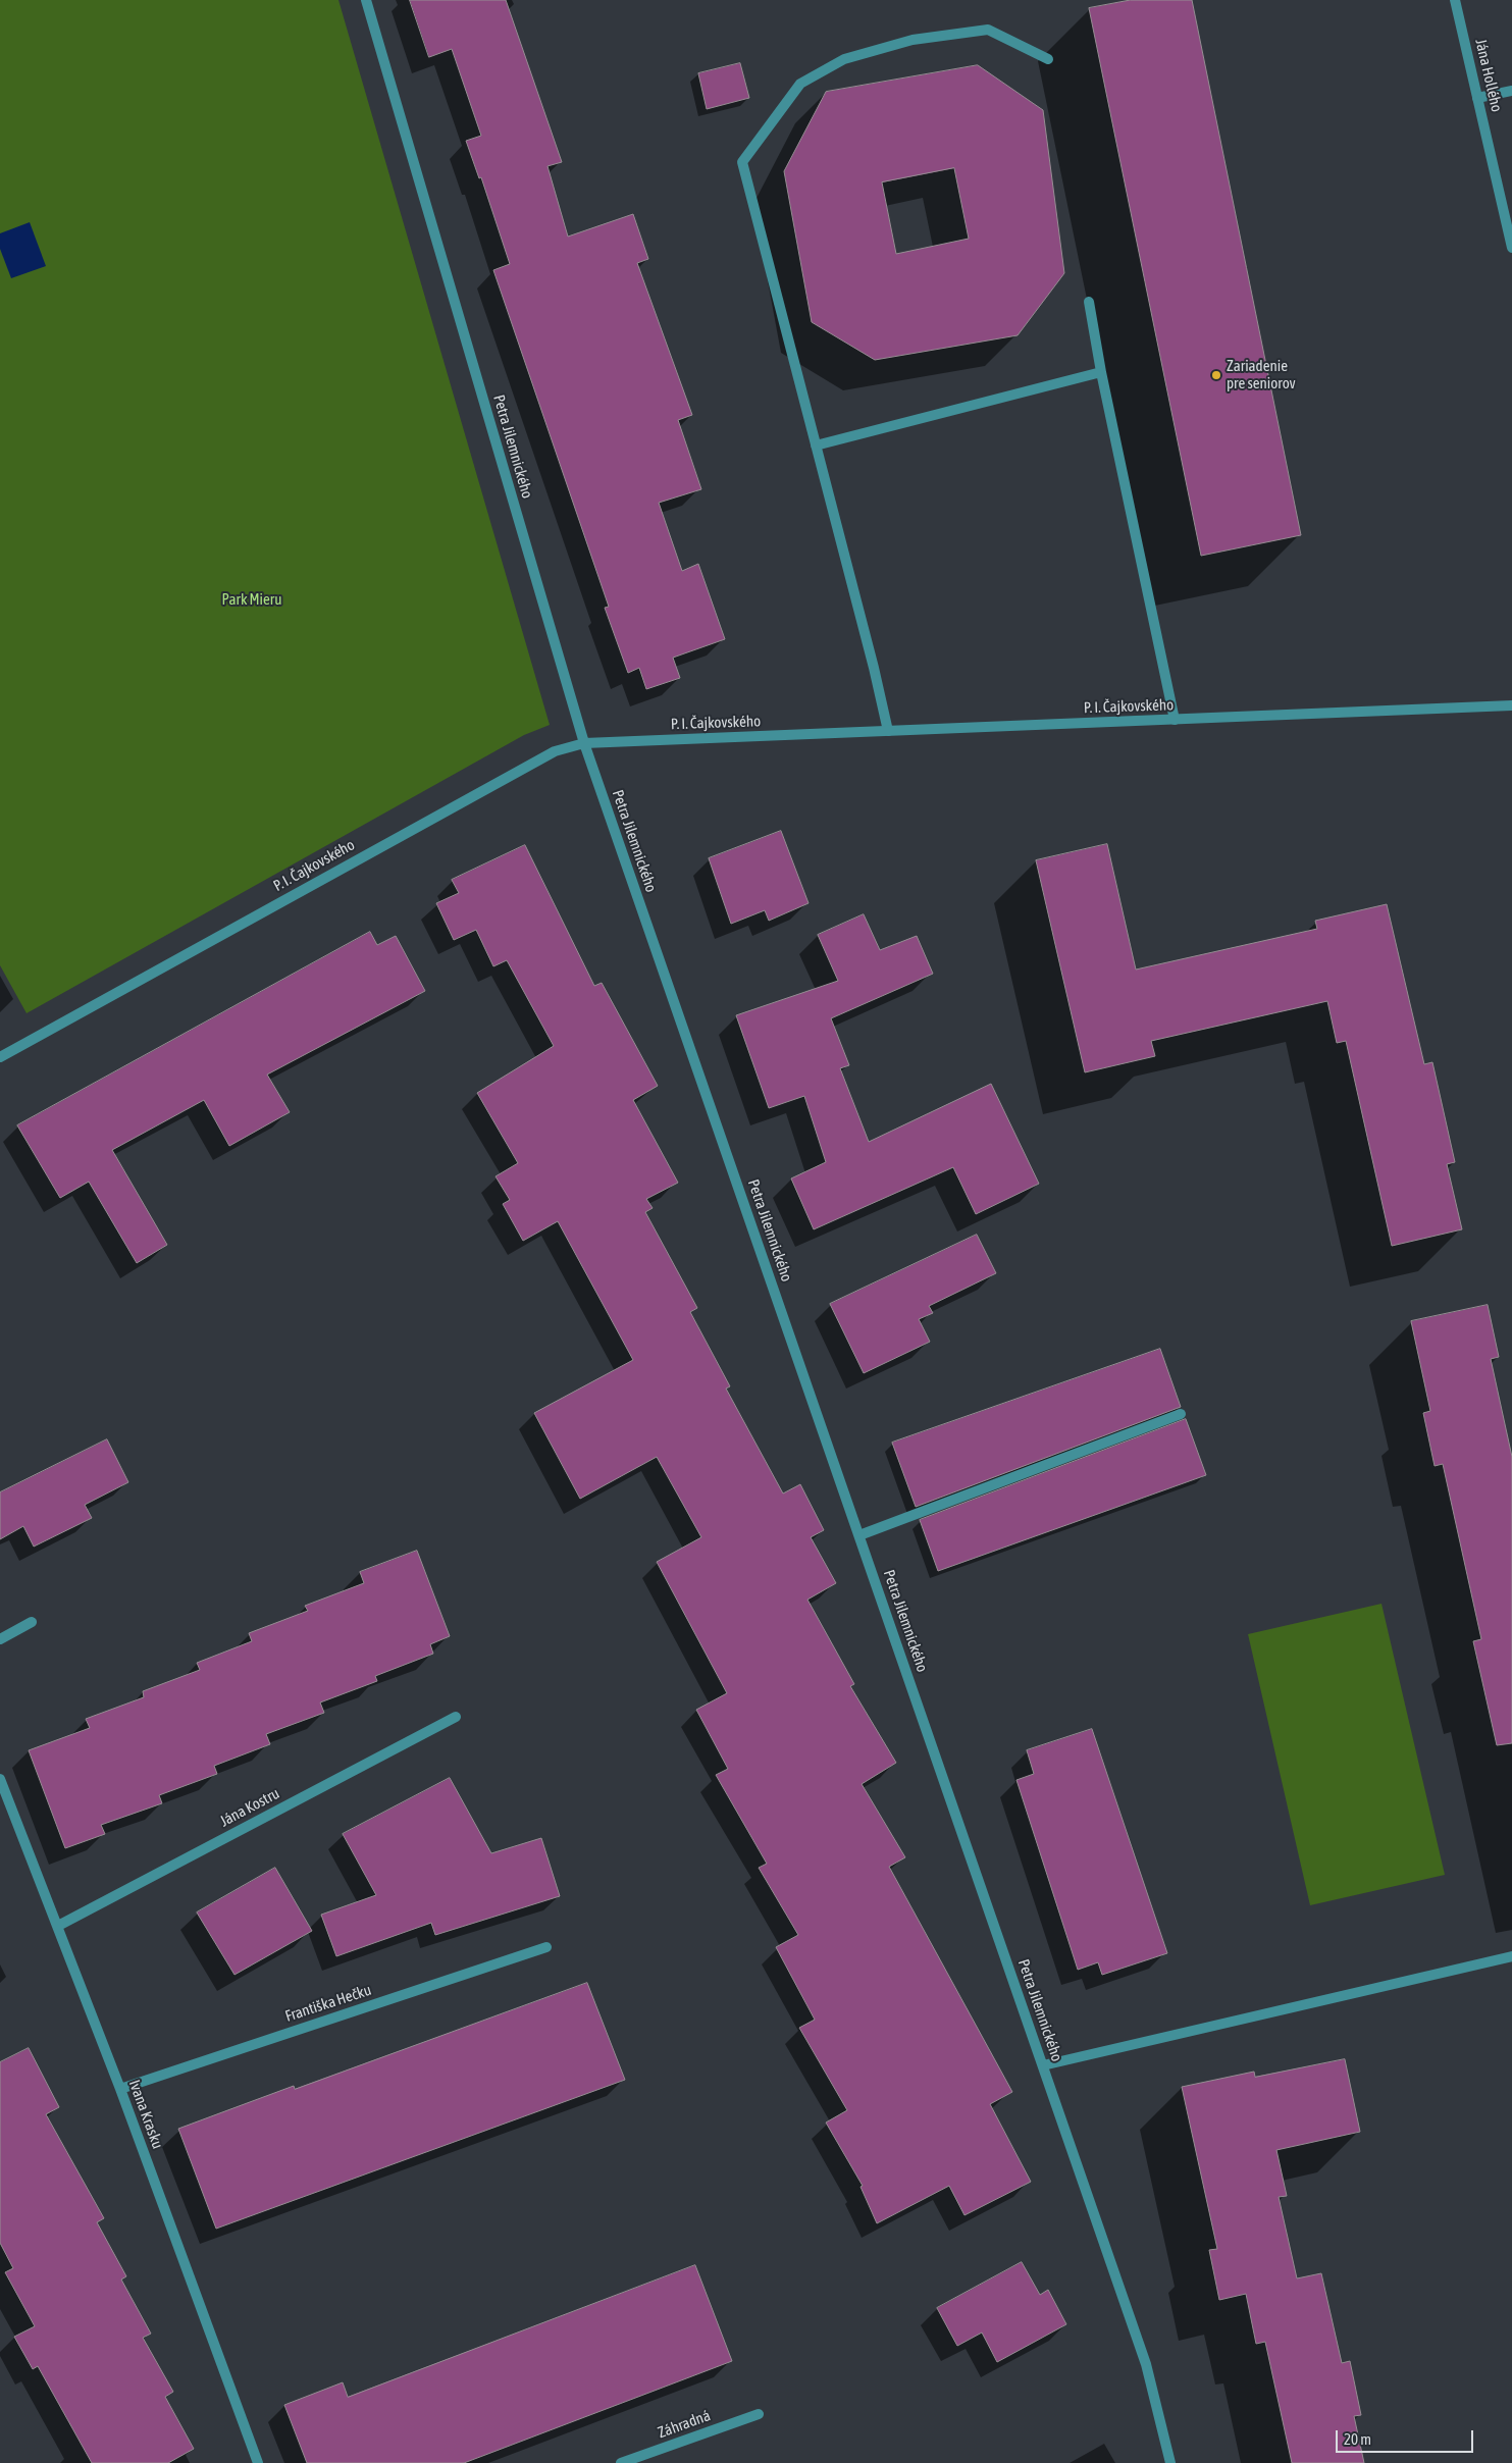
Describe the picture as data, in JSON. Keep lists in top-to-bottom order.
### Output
{
  "streets": {
    "street": [
      "Jána Hollého",
      "Petra Jilemnického",
      "P. I. Čajkovského",
      "Jána Kostru",
      "Františka Hečku",
      "Ivana Krasku",
      "Záhradná"
    ]
  },
  "crossings": [
    ["Petra Jilemnického", "P. I. Čajkovského"],
    ["Jána Kostru", "Ivana Krasku"],
    ["Františka Hečku", "Ivana Krasku"]
  ],
  "parks": ["Park Mieru"],
  "places": ["Zariadenie pre seniorov"],
  "scale_bar": "20 m"
}
